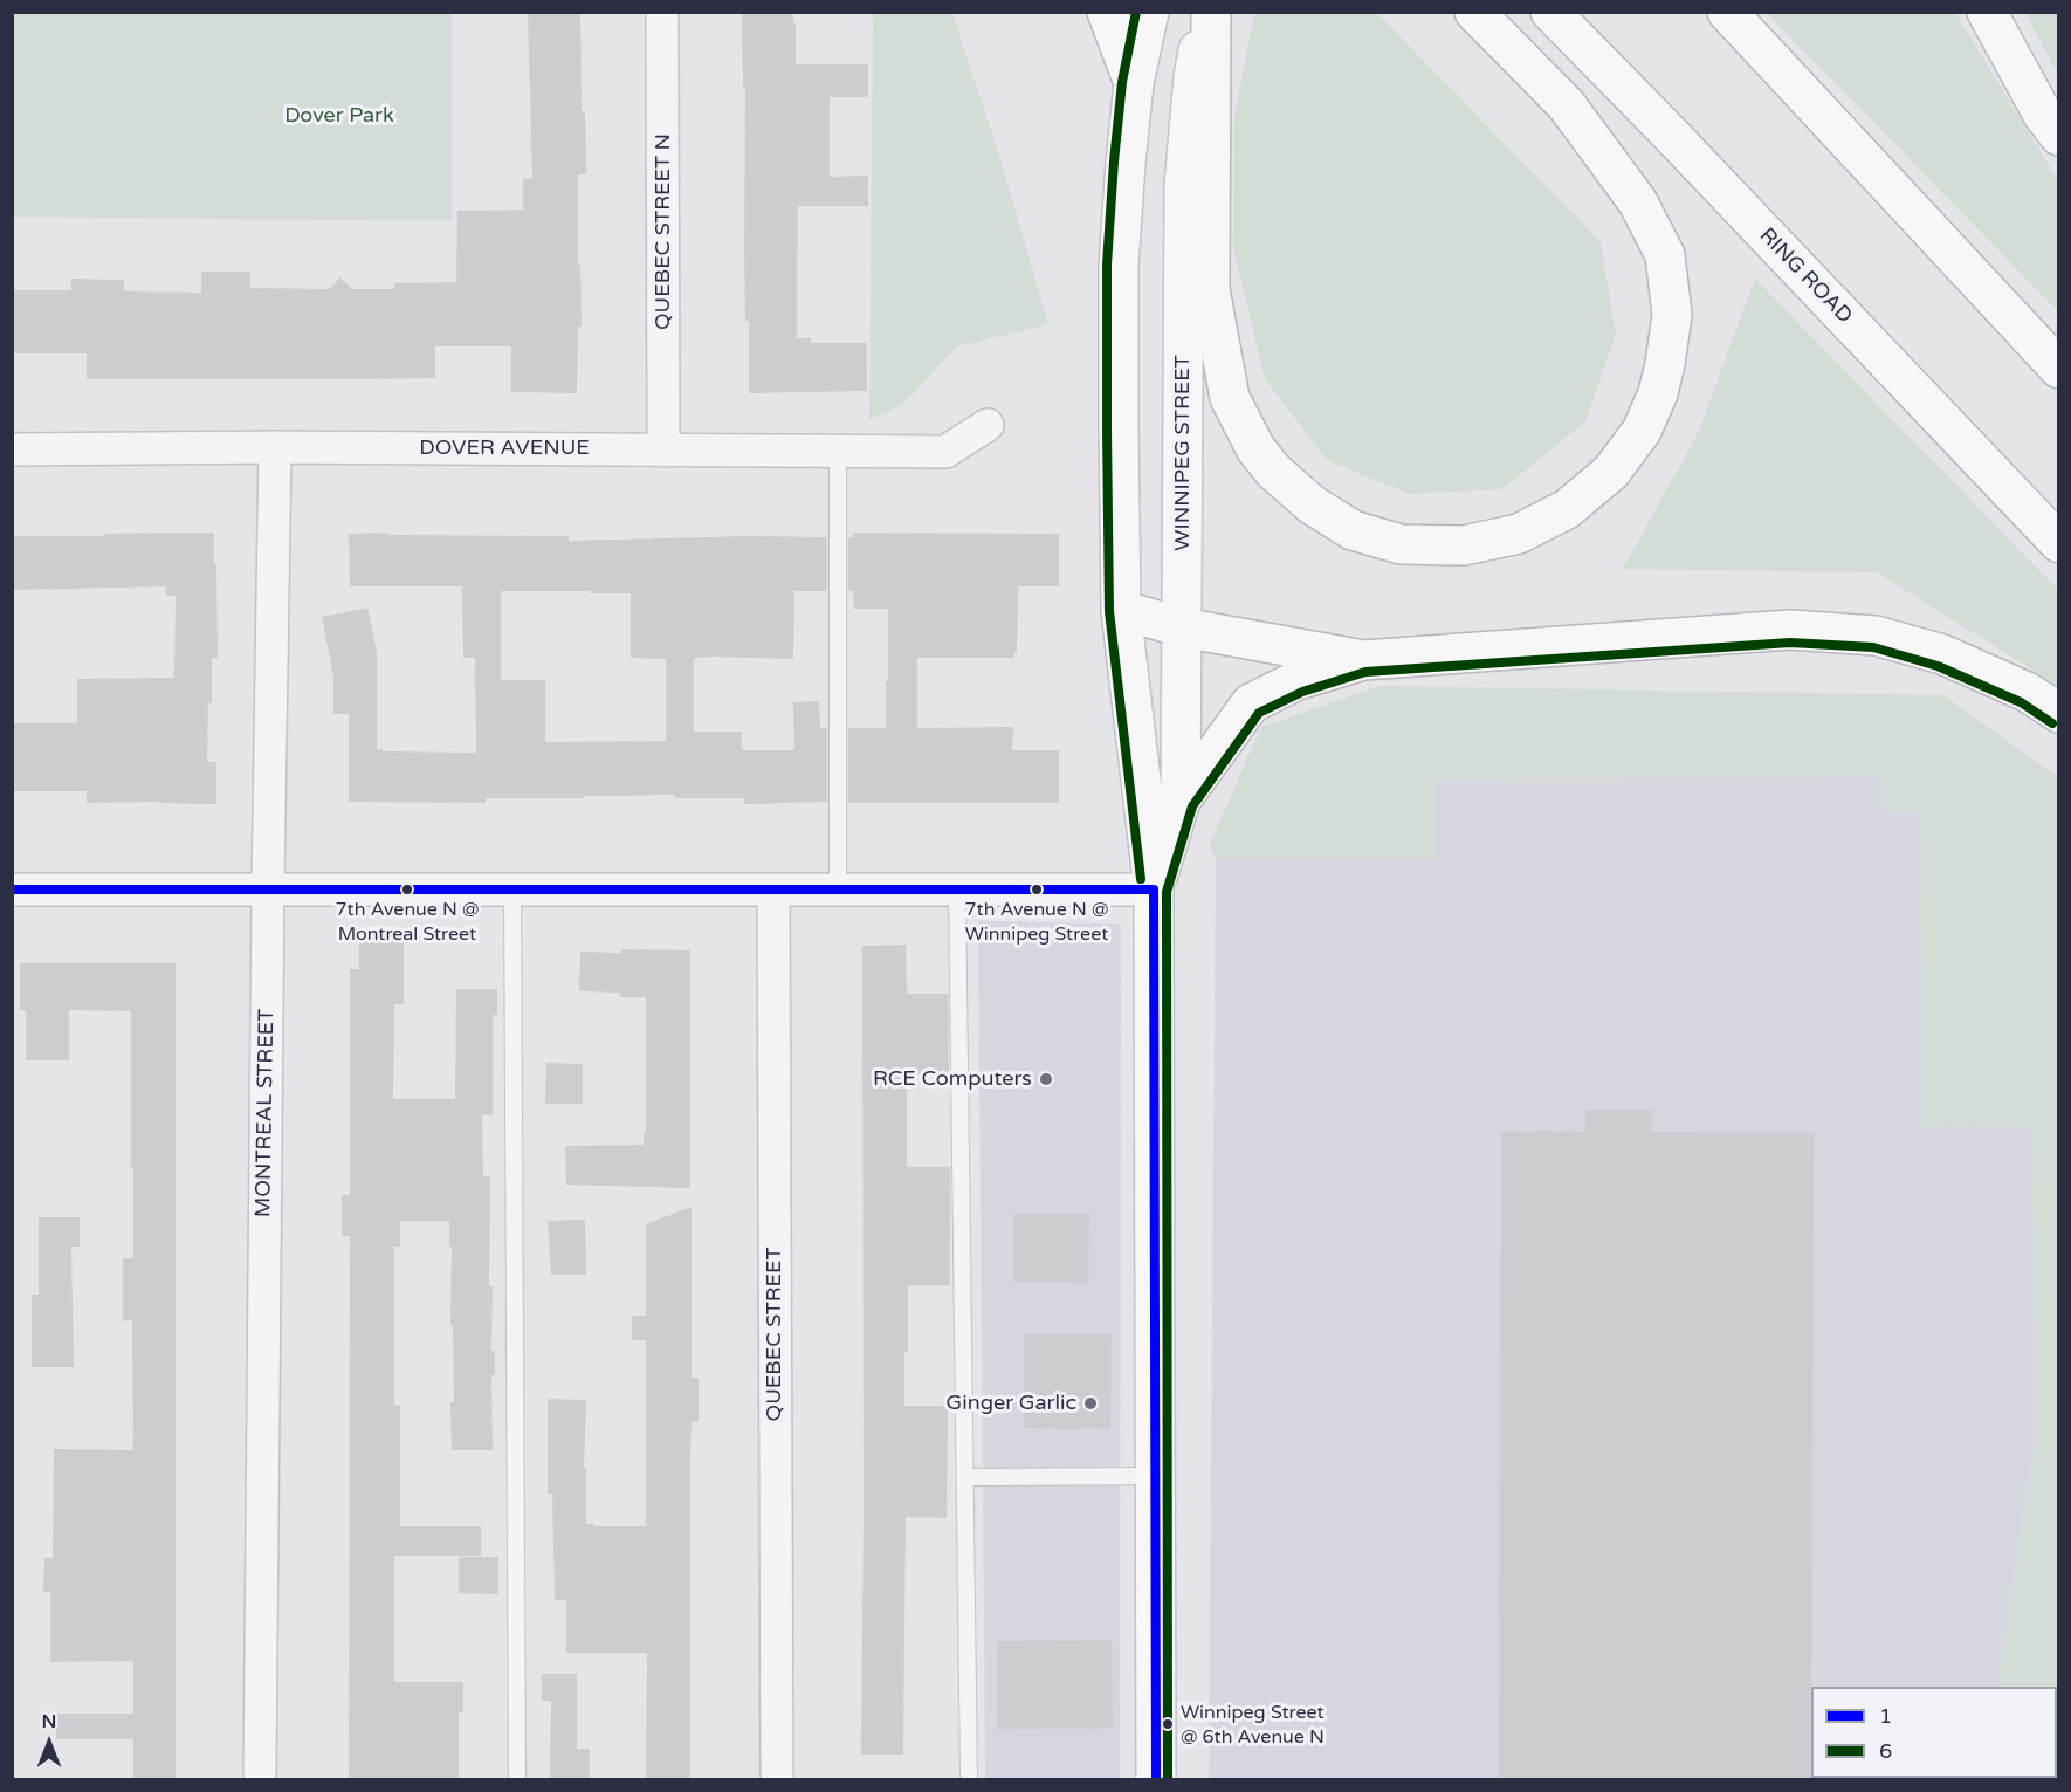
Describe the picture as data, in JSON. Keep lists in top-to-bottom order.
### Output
{
  "streets": {
    "main road": ["RING ROAD", "WINNIPEG STREET"],
    "street": [
      "QUEBEC STREET N",
      "DOVER AVENUE",
      "MONTREAL STREET",
      "QUEBEC STREET"
    ]
  },
  "crossings": [
    ["QUEBEC STREET N", "DOVER AVENUE"],
    ["DOVER AVENUE", "MONTREAL STREET"]
  ],
  "parks": ["Dover Park"],
  "places": [
    "7th Avenue N @ Montreal Street",
    "7th Avenue N @ Winnipeg Street",
    "RCE Computers",
    "Ginger Garlic",
    "Winnipeg Street @ 6th Avenue N"
  ],
  "lines": ["transit line 6", "transit line 1"],
  "legend": ["1", "6"],
  "north": "top"
}
